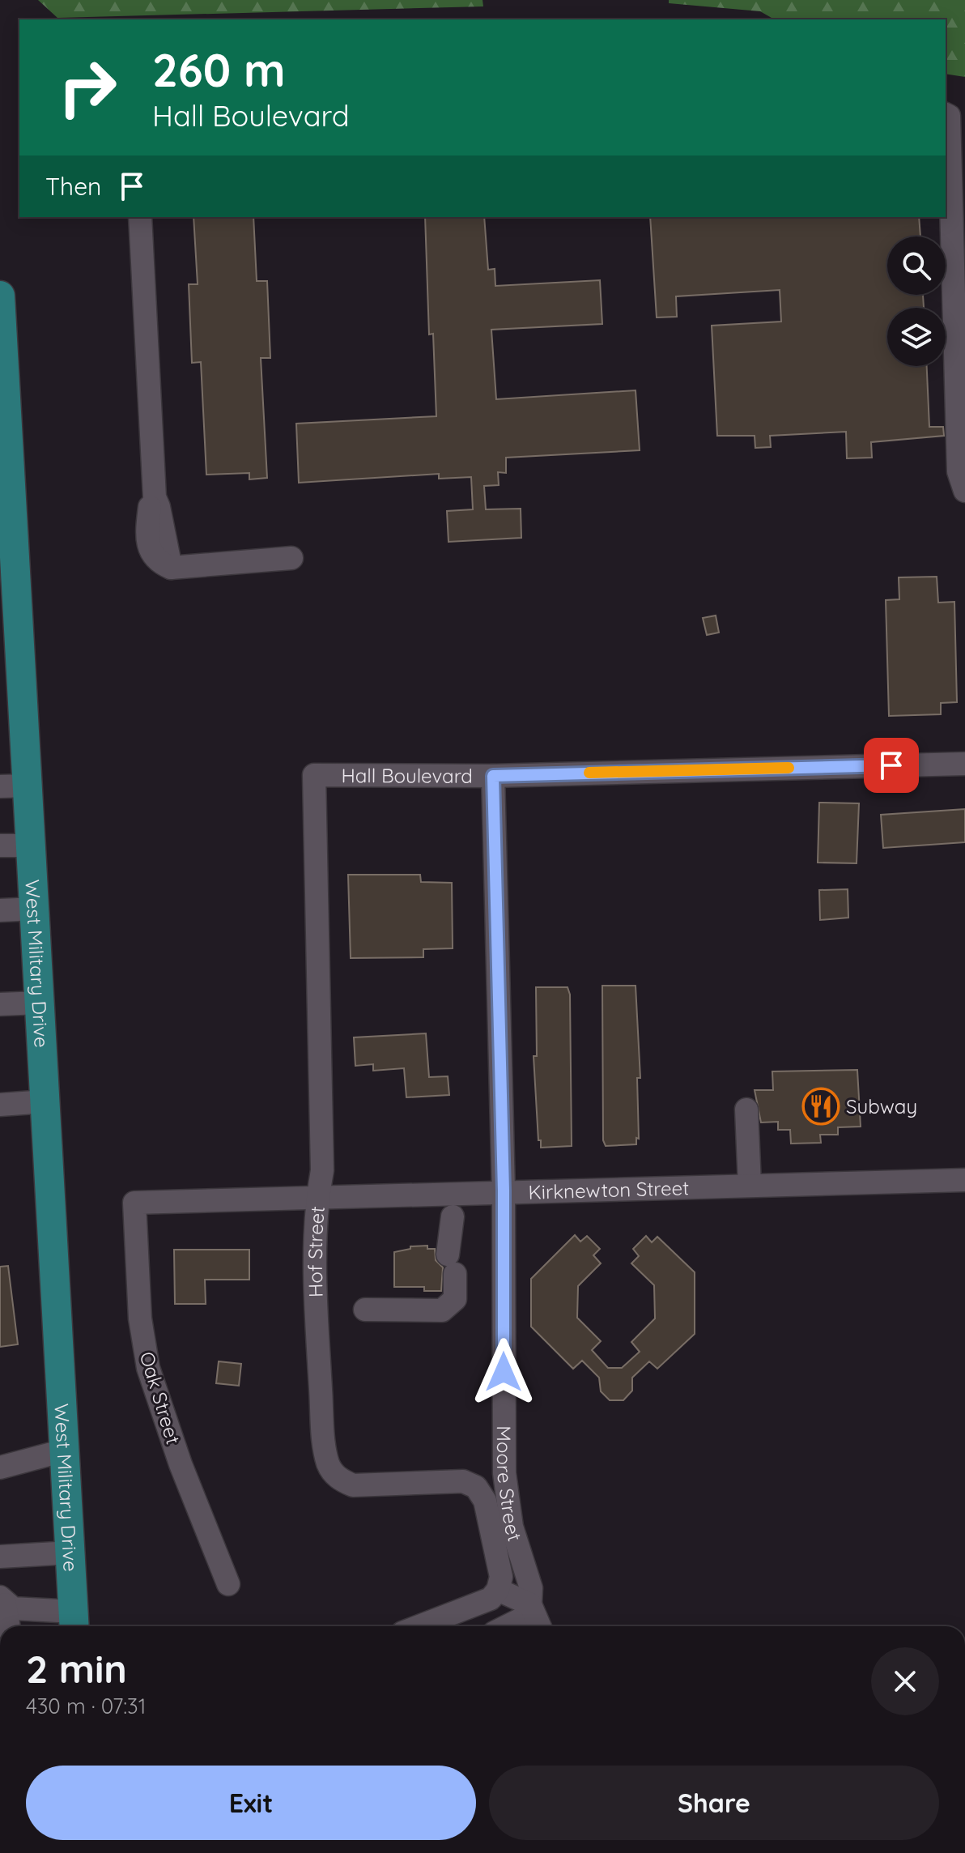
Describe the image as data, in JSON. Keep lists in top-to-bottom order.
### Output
{
  "streets": {
    "main road": ["West Military Drive"],
    "street": [
      "Hall Boulevard",
      "Kirknewton Street",
      "Hof Street",
      "Oak Street",
      "Moore Street"
    ]
  },
  "crossings": [
    ["Hall Boulevard", "Hof Street"],
    ["Hall Boulevard", "Moore Street"],
    ["Kirknewton Street", "Hof Street"],
    ["Kirknewton Street", "Oak Street"],
    ["Kirknewton Street", "Moore Street"]
  ],
  "places": {
    "restaurant": ["Subway"]
  },
  "page": {
    "turn": ["260 m", "Hall Boulevard"],
    "then": "Then",
    "heading": ["2 min", "430 m · 07:31"],
    "buttons": ["Exit", "Share"]
  }
}
